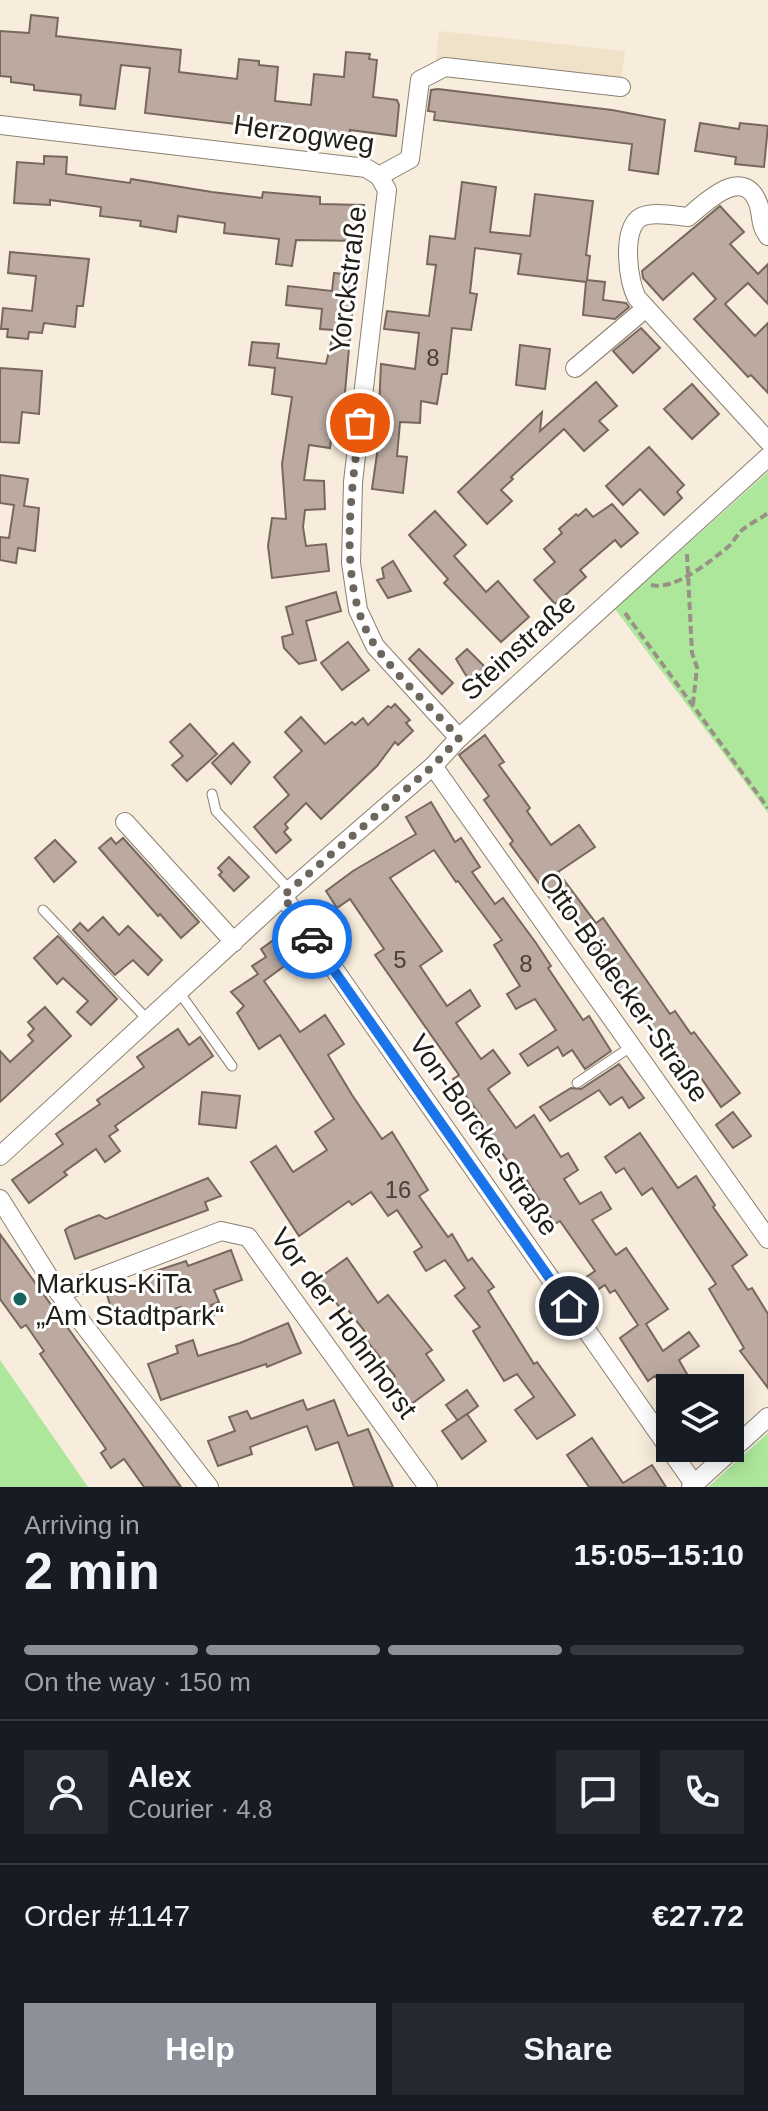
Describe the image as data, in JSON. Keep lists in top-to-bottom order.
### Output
{
  "streets": {
    "street": [
      "Herzogweg",
      "Yorckstraße",
      "Steinstraße",
      "Otto-Bödecker-Straße",
      "Von-Borcke-Straße",
      "Vor der Hohnhorst"
    ]
  },
  "crossings": [
    ["Herzogweg", "Yorckstraße"],
    ["Yorckstraße", "Steinstraße"],
    ["Steinstraße", "Otto-Bödecker-Straße"],
    ["Steinstraße", "Von-Borcke-Straße"]
  ],
  "places": ["Markus-KiTa „Am Stadtpark“"],
  "house_numbers": [
    "8",
    "5",
    "8",
    "16"
  ],
  "page": {
    "heading": ["2 min", "Arriving in", "15:05–15:10"],
    "panel": [
      "Alex",
      "Courier · 4.8",
      "Order #1147",
      "€27.72"
    ],
    "bar": "On the way · 150 m",
    "buttons": ["Help", "Share"]
  }
}
